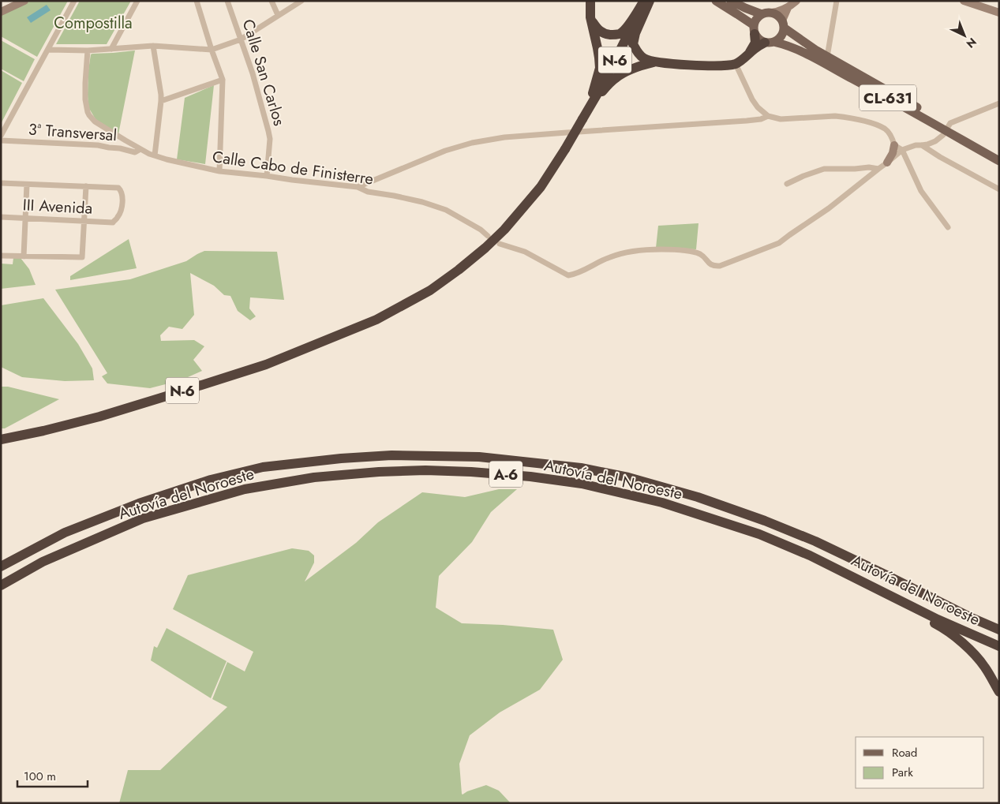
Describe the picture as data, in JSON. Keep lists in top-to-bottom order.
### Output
{
  "streets": {
    "highway": ["N-6", "A-6", "Autovía del Noroeste"],
    "main road": ["CL-631"],
    "street": [
      "Calle San Carlos",
      "3ª Transversal",
      "Calle Cabo de Finisterre",
      "III Avenida"
    ]
  },
  "crossings": [
    ["Calle San Carlos", "Calle Cabo de Finisterre"],
    ["3ª Transversal", "Calle Cabo de Finisterre"]
  ],
  "parks": ["Compostilla"],
  "legend": ["Road", "Park"],
  "scale_bar": "100 m",
  "north": "bottom right"
}
